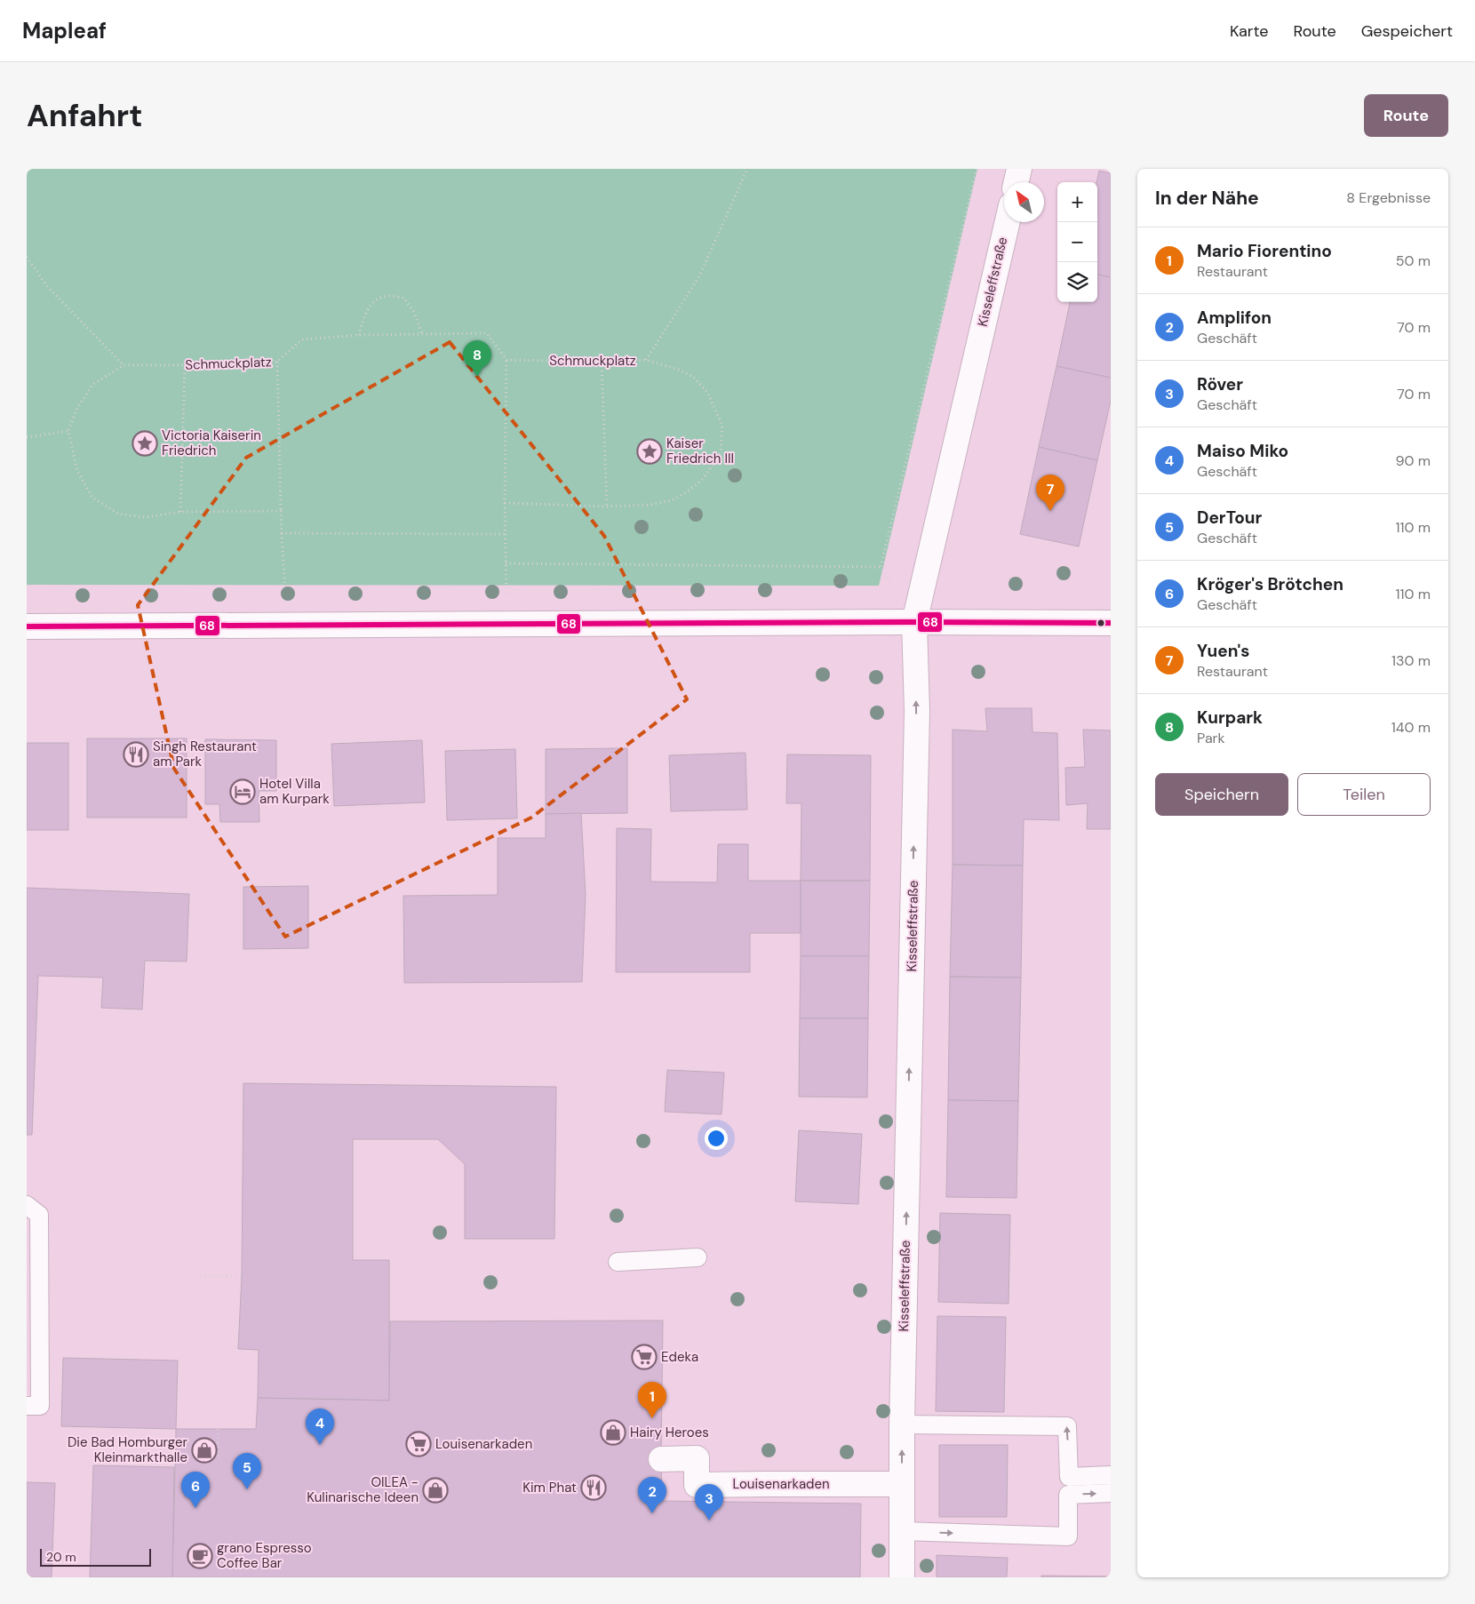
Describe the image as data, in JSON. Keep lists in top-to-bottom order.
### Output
{
  "streets": {
    "street": ["Kisseleffstraße", "Louisenarkaden"],
    "path": ["Schmuckplatz"]
  },
  "crossings": [
    ["Kisseleffstraße", "Louisenarkaden"]
  ],
  "one_way": ["Kisseleffstraße"],
  "places": {
    "place": ["Victoria Kaiserin Friedrich", "Kaiser Friedrich III"],
    "restaurant": ["Singh Restaurant am Park", "Kim Phat"],
    "hotel": ["Hotel Villa am Kurpark"],
    "supermarket": ["Edeka", "Louisenarkaden"],
    "shop": ["Hairy Heroes", "Die Bad Homburger Kleinmarkthalle", "OILEA - Kulinarische Ideen"],
    "cafe": ["grano Espresso Coffee Bar"]
  },
  "lines": ["transit line 68"],
  "scale_bar": "20 m",
  "north": "top left",
  "page": {
    "header": "Mapleaf",
    "nav": ["Karte", "Route", "Gespeichert"],
    "buttons": [
      "Route",
      ["Speichern", "Teilen"]
    ],
    "title": "Anfahrt",
    "heading": ["In der Nähe", "8 Ergebnisse"],
    "map_buttons": ["+", "−"],
    "list": [
      {
        "mark": "1",
        "name": "Mario Fiorentino",
        "note": "Restaurant",
        "value": "50 m"
      },
      {
        "mark": "2",
        "name": "Amplifon",
        "note": "Geschäft",
        "value": "70 m"
      },
      {
        "mark": "3",
        "name": "Röver",
        "note": "Geschäft",
        "value": "70 m"
      },
      {
        "mark": "4",
        "name": "Maiso Miko",
        "note": "Geschäft",
        "value": "90 m"
      },
      {
        "mark": "5",
        "name": "DerTour",
        "note": "Geschäft",
        "value": "110 m"
      },
      {
        "mark": "6",
        "name": "Kröger's Brötchen",
        "note": "Geschäft",
        "value": "110 m"
      },
      {
        "mark": "7",
        "name": "Yuen's",
        "note": "Restaurant",
        "value": "130 m"
      },
      {
        "mark": "8",
        "name": "Kurpark",
        "note": "Park",
        "value": "140 m"
      }
    ],
    "pins": [
      "8",
      "7",
      "1",
      "4",
      "5",
      "6",
      "2",
      "3"
    ],
    "scale": "20 m"
  }
}
